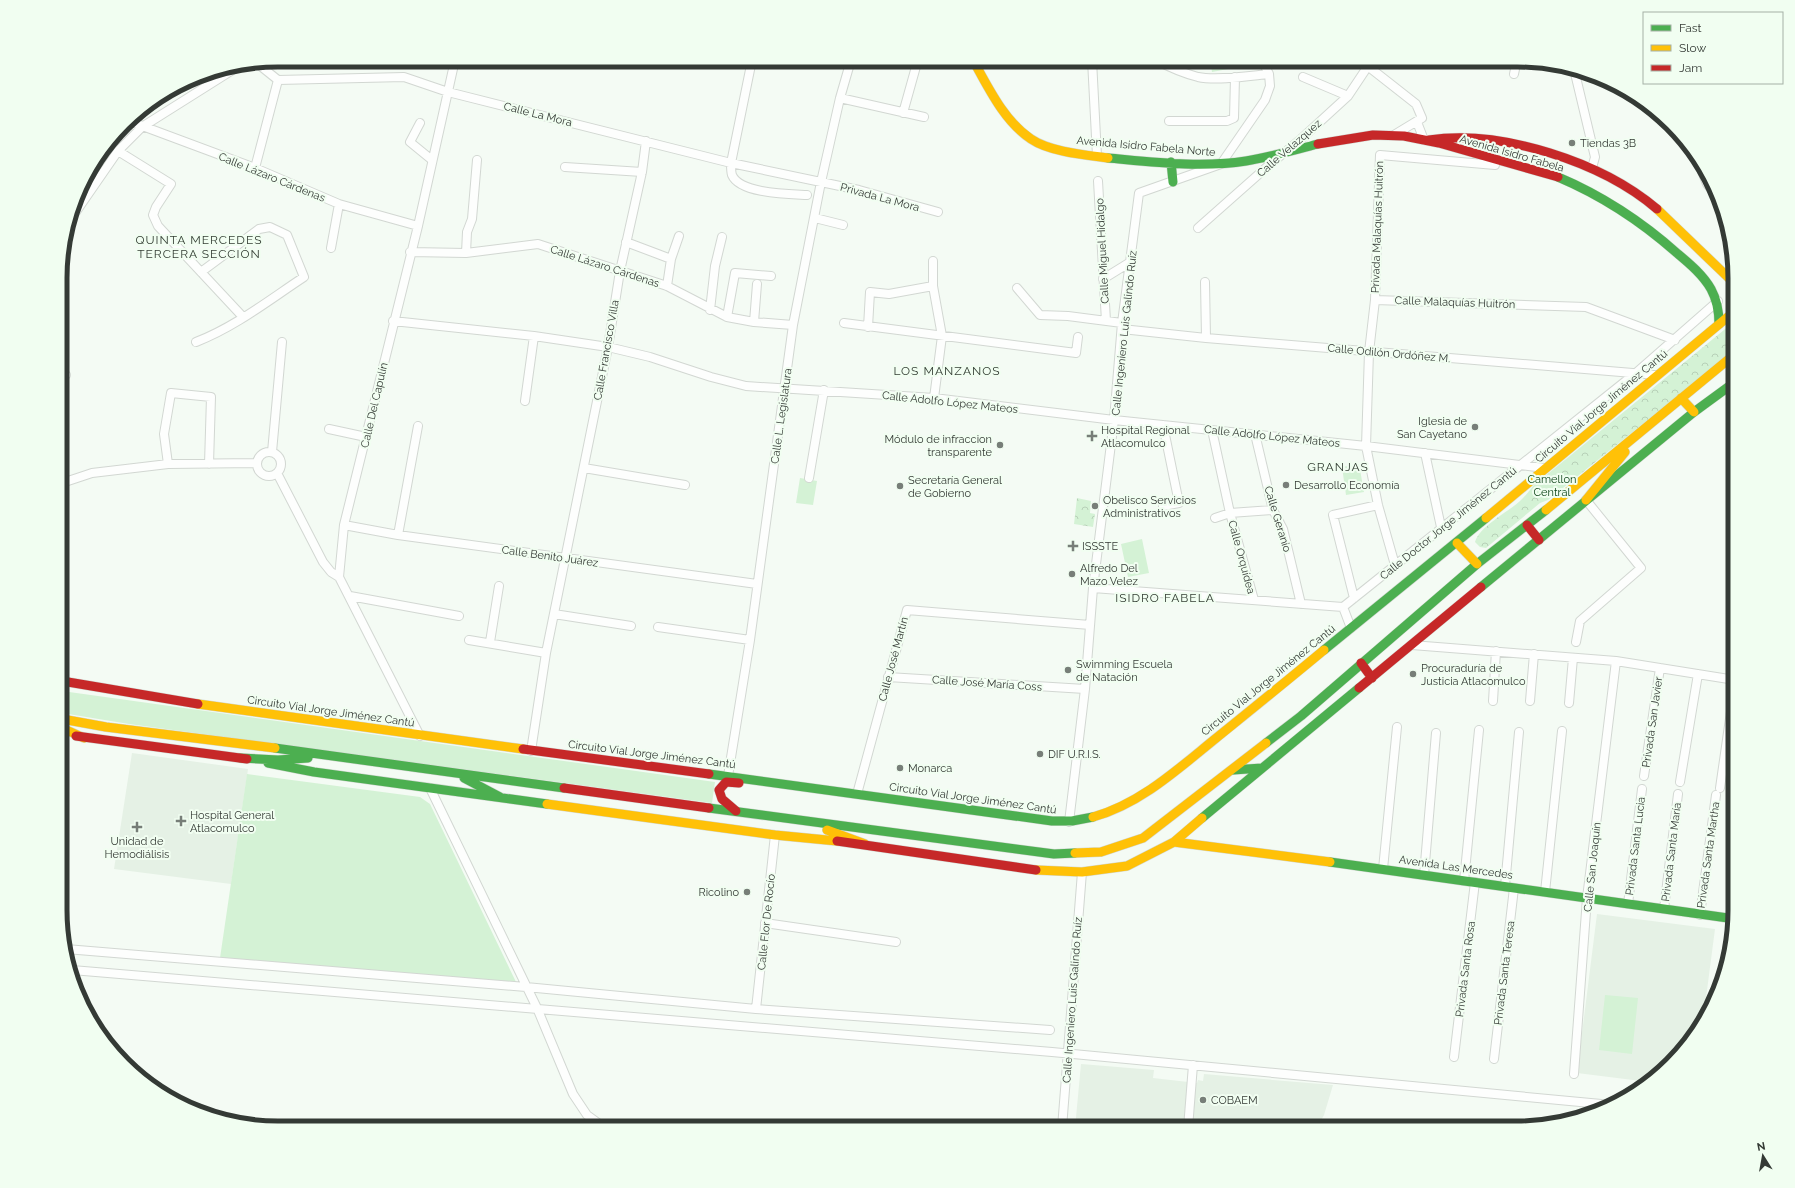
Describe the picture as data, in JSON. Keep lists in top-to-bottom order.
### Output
{
  "streets": {
    "main road": [
      "Avenida Isidro Fabela Norte",
      "Avenida Isidro Fabela",
      "Circuito Vial Jorge Jiménez Cantú",
      "Avenida Las Mercedes"
    ],
    "street": [
      "Calle La Mora",
      "Calle Velazquez",
      "Calle Lázaro Cárdenas",
      "Privada La Mora",
      "Privada Malaquías Huitrón",
      "Calle Miguel Hidalgo",
      "Calle Malaquías Huitrón",
      "Calle Ingeniero Luis Galindo Ruíz",
      "Calle Francisco Villa",
      "Calle Odilón Ordóñez M.",
      "Calle Adolfo López Mateos",
      "Calle Del Capulín",
      "Calle L. Legislatura",
      "Calle Geranio",
      "Calle Doctor Jorge Jiménez Cantú",
      "Calle Benito Juárez",
      "Calle Orquídea",
      "Calle José Martín",
      "Calle José María Coss",
      "Privada San Javier",
      "Privada Santa Lucia",
      "Privada Santa María",
      "Privada Santa Martha",
      "Calle San Joaquín",
      "Calle Flor De Rocío",
      "Privada Santa Rosa",
      "Privada Santa Teresa"
    ]
  },
  "crossings": [
    ["Calle La Mora", "Privada La Mora"],
    ["Calle La Mora", "Calle Francisco Villa"],
    ["Calle La Mora", "Calle Del Capulín"],
    ["Calle La Mora", "Calle L. Legislatura"],
    ["Avenida Isidro Fabela Norte", "Calle Velazquez"],
    ["Avenida Isidro Fabela Norte", "Avenida Isidro Fabela"],
    ["Avenida Isidro Fabela Norte", "Calle Ingeniero Luis Galindo Ruíz"],
    ["Calle Velazquez", "Avenida Isidro Fabela"],
    ["Avenida Isidro Fabela", "Privada Malaquías Huitrón"],
    ["Avenida Isidro Fabela", "Circuito Vial Jorge Jiménez Cantú"],
    ["Avenida Isidro Fabela", "Calle Doctor Jorge Jiménez Cantú"],
    ["Calle Lázaro Cárdenas", "Calle Francisco Villa"],
    ["Calle Lázaro Cárdenas", "Calle Del Capulín"],
    ["Calle Lázaro Cárdenas", "Calle L. Legislatura"],
    ["Privada La Mora", "Calle L. Legislatura"],
    ["Privada Malaquías Huitrón", "Calle Malaquías Huitrón"],
    ["Calle Miguel Hidalgo", "Calle Odilón Ordóñez M."],
    ["Calle Malaquías Huitrón", "Calle Doctor Jorge Jiménez Cantú"],
    ["Calle Ingeniero Luis Galindo Ruíz", "Calle Odilón Ordóñez M."],
    ["Calle Ingeniero Luis Galindo Ruíz", "Calle Adolfo López Mateos"],
    ["Calle Ingeniero Luis Galindo Ruíz", "Circuito Vial Jorge Jiménez Cantú"],
    ["Calle Ingeniero Luis Galindo Ruíz", "Calle José Martín"],
    ["Calle Ingeniero Luis Galindo Ruíz", "Calle José María Coss"],
    ["Calle Francisco Villa", "Calle Adolfo López Mateos"],
    ["Calle Francisco Villa", "Circuito Vial Jorge Jiménez Cantú"],
    ["Calle Francisco Villa", "Calle Benito Juárez"],
    ["Calle Odilón Ordóñez M.", "Circuito Vial Jorge Jiménez Cantú"],
    ["Calle Odilón Ordóñez M.", "Calle Doctor Jorge Jiménez Cantú"],
    ["Calle Adolfo López Mateos", "Calle Del Capulín"],
    ["Calle Adolfo López Mateos", "Circuito Vial Jorge Jiménez Cantú"],
    ["Calle Adolfo López Mateos", "Calle L. Legislatura"],
    ["Calle Adolfo López Mateos", "Calle Geranio"],
    ["Calle Adolfo López Mateos", "Calle Doctor Jorge Jiménez Cantú"],
    ["Calle Adolfo López Mateos", "Calle Orquídea"],
    ["Calle Del Capulín", "Calle Benito Juárez"],
    ["Circuito Vial Jorge Jiménez Cantú", "Calle L. Legislatura"],
    ["Circuito Vial Jorge Jiménez Cantú", "Calle José Martín"],
    ["Calle L. Legislatura", "Calle Benito Juárez"],
    ["Calle José Martín", "Calle José María Coss"],
    ["Privada Santa Lucia", "Avenida Las Mercedes"],
    ["Privada Santa María", "Avenida Las Mercedes"],
    ["Privada Santa Martha", "Avenida Las Mercedes"],
    ["Avenida Las Mercedes", "Calle San Joaquín"],
    ["Avenida Las Mercedes", "Privada Santa Rosa"],
    ["Avenida Las Mercedes", "Privada Santa Teresa"]
  ],
  "districts": [
    "QUINTA MERCEDES TERCERA SECCIÓN",
    "LOS MANZANOS",
    "GRANJAS",
    "ISIDRO FABELA"
  ],
  "parks": ["Camellon Central"],
  "places": {
    "other": [
      "Tiendas 3B",
      "Iglesia de San Cayetano",
      "Módulo de infraccion transparente",
      "Desarrollo Economía",
      "Secretaría General de Gobierno",
      "Obelisco Servicios Administrativos",
      "Alfredo Del Mazo Velez",
      "Swimming Escuela de Natación",
      "Procuraduría de Justicia Atlacomulco",
      "DIF U.R.I.S.",
      "Monarca",
      "Ricolino",
      "COBAEM"
    ],
    "health": [
      "Hospital Regional Atlacomulco",
      "ISSSTE",
      "Hospital General Atlacomulco",
      "Unidad de Hemodiálisis"
    ]
  },
  "legend": ["Fast", "Slow", "Jam"],
  "north": "top"
}
